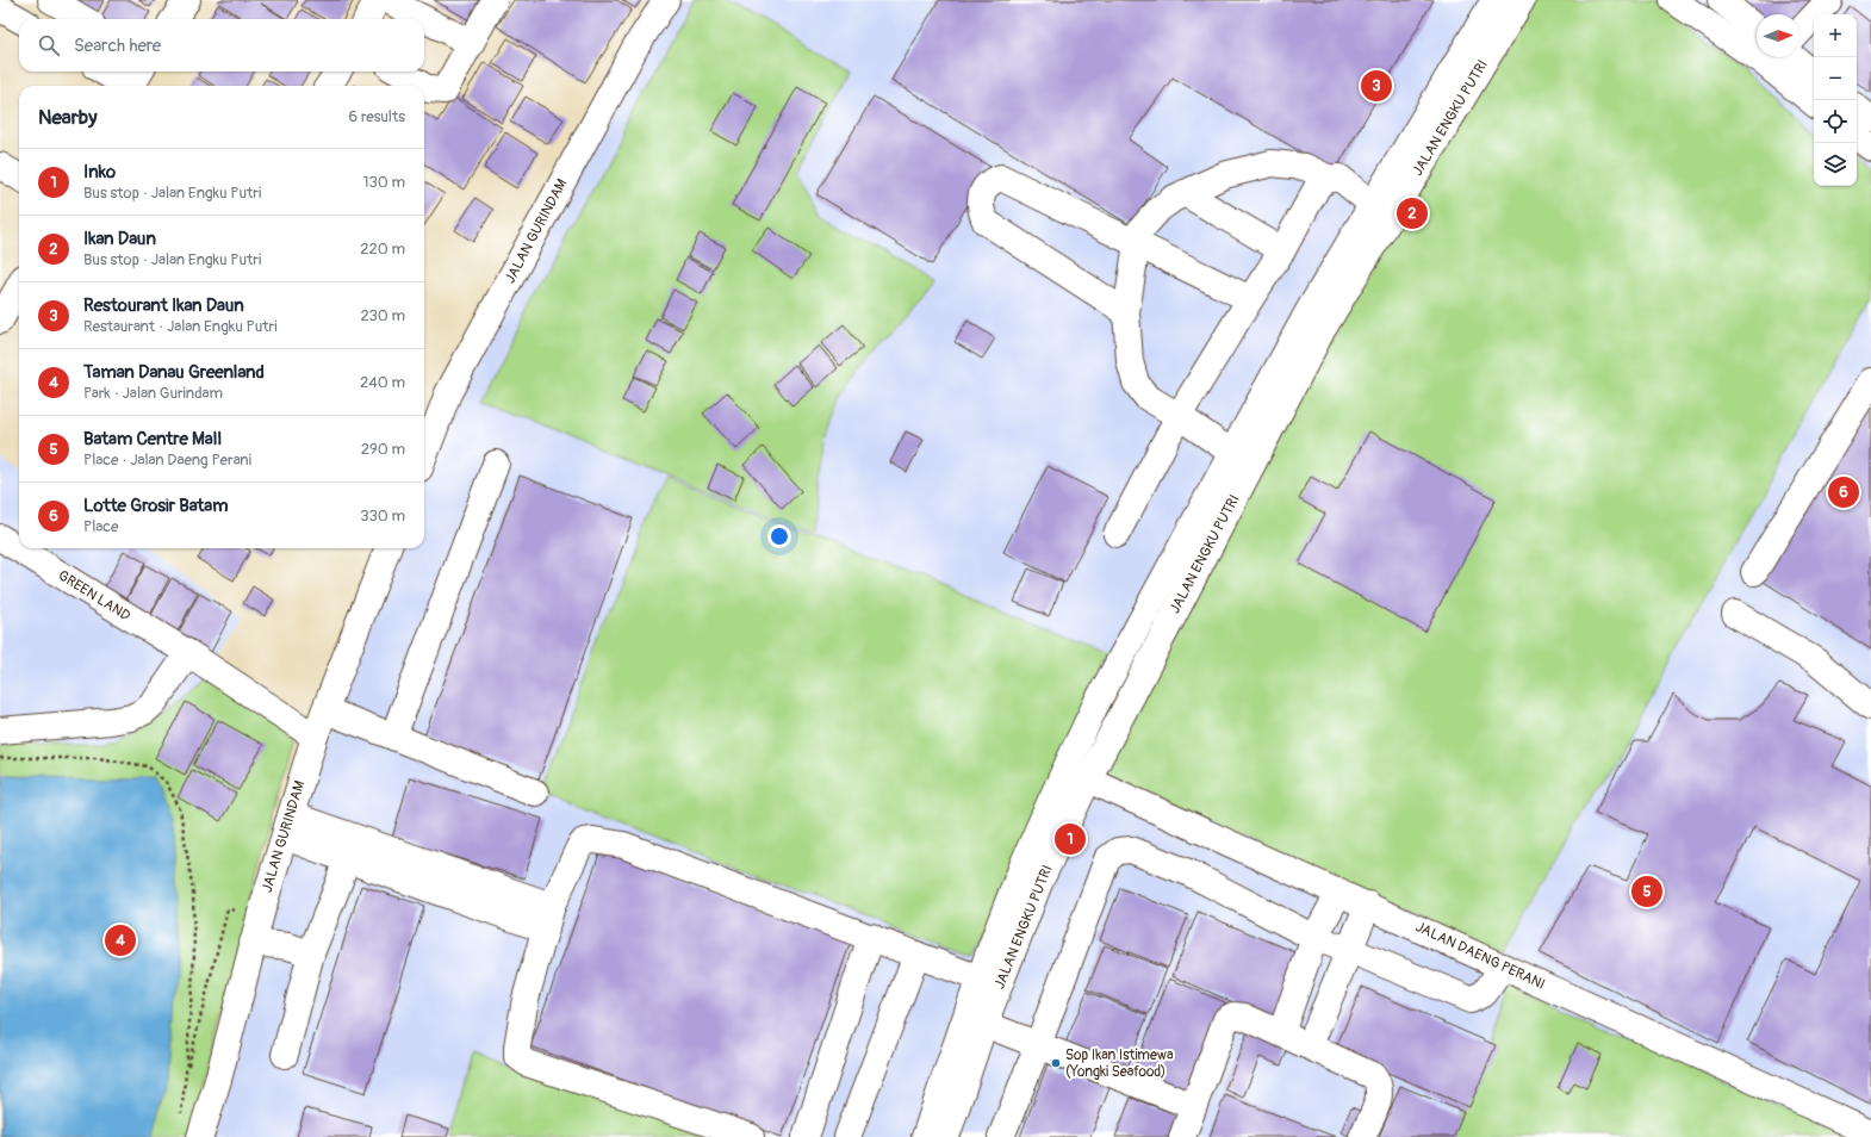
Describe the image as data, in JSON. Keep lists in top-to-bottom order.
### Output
{
  "streets": {
    "street": [
      "JALAN ENGKU PUTRI",
      "JALAN GURINDAM",
      "GREEN LAND",
      "JALAN DAENG PERANI"
    ]
  },
  "crossings": [
    ["JALAN ENGKU PUTRI", "JALAN DAENG PERANI"],
    ["JALAN GURINDAM", "GREEN LAND"]
  ],
  "places": ["Sop Ikan Istimewa (Yongki Seafood)"],
  "north": "right",
  "page": {
    "map_buttons": ["+", "−"],
    "search": "Search here",
    "pins": [
      "3",
      "2",
      "6",
      "1",
      "5",
      "4"
    ],
    "heading": ["Nearby", "6 results"],
    "list": [
      {
        "mark": "1",
        "name": "Inko",
        "note": "Bus stop · Jalan Engku Putri",
        "value": "130 m"
      },
      {
        "mark": "2",
        "name": "Ikan Daun",
        "note": "Bus stop · Jalan Engku Putri",
        "value": "220 m"
      },
      {
        "mark": "3",
        "name": "Restourant Ikan Daun",
        "note": "Restaurant · Jalan Engku Putri",
        "value": "230 m"
      },
      {
        "mark": "4",
        "name": "Taman Danau Greenland",
        "note": "Park · Jalan Gurindam",
        "value": "240 m"
      },
      {
        "mark": "5",
        "name": "Batam Centre Mall",
        "note": "Place · Jalan Daeng Perani",
        "value": "290 m"
      },
      {
        "mark": "6",
        "name": "Lotte Grosir Batam",
        "note": "Place",
        "value": "330 m"
      }
    ]
  }
}
